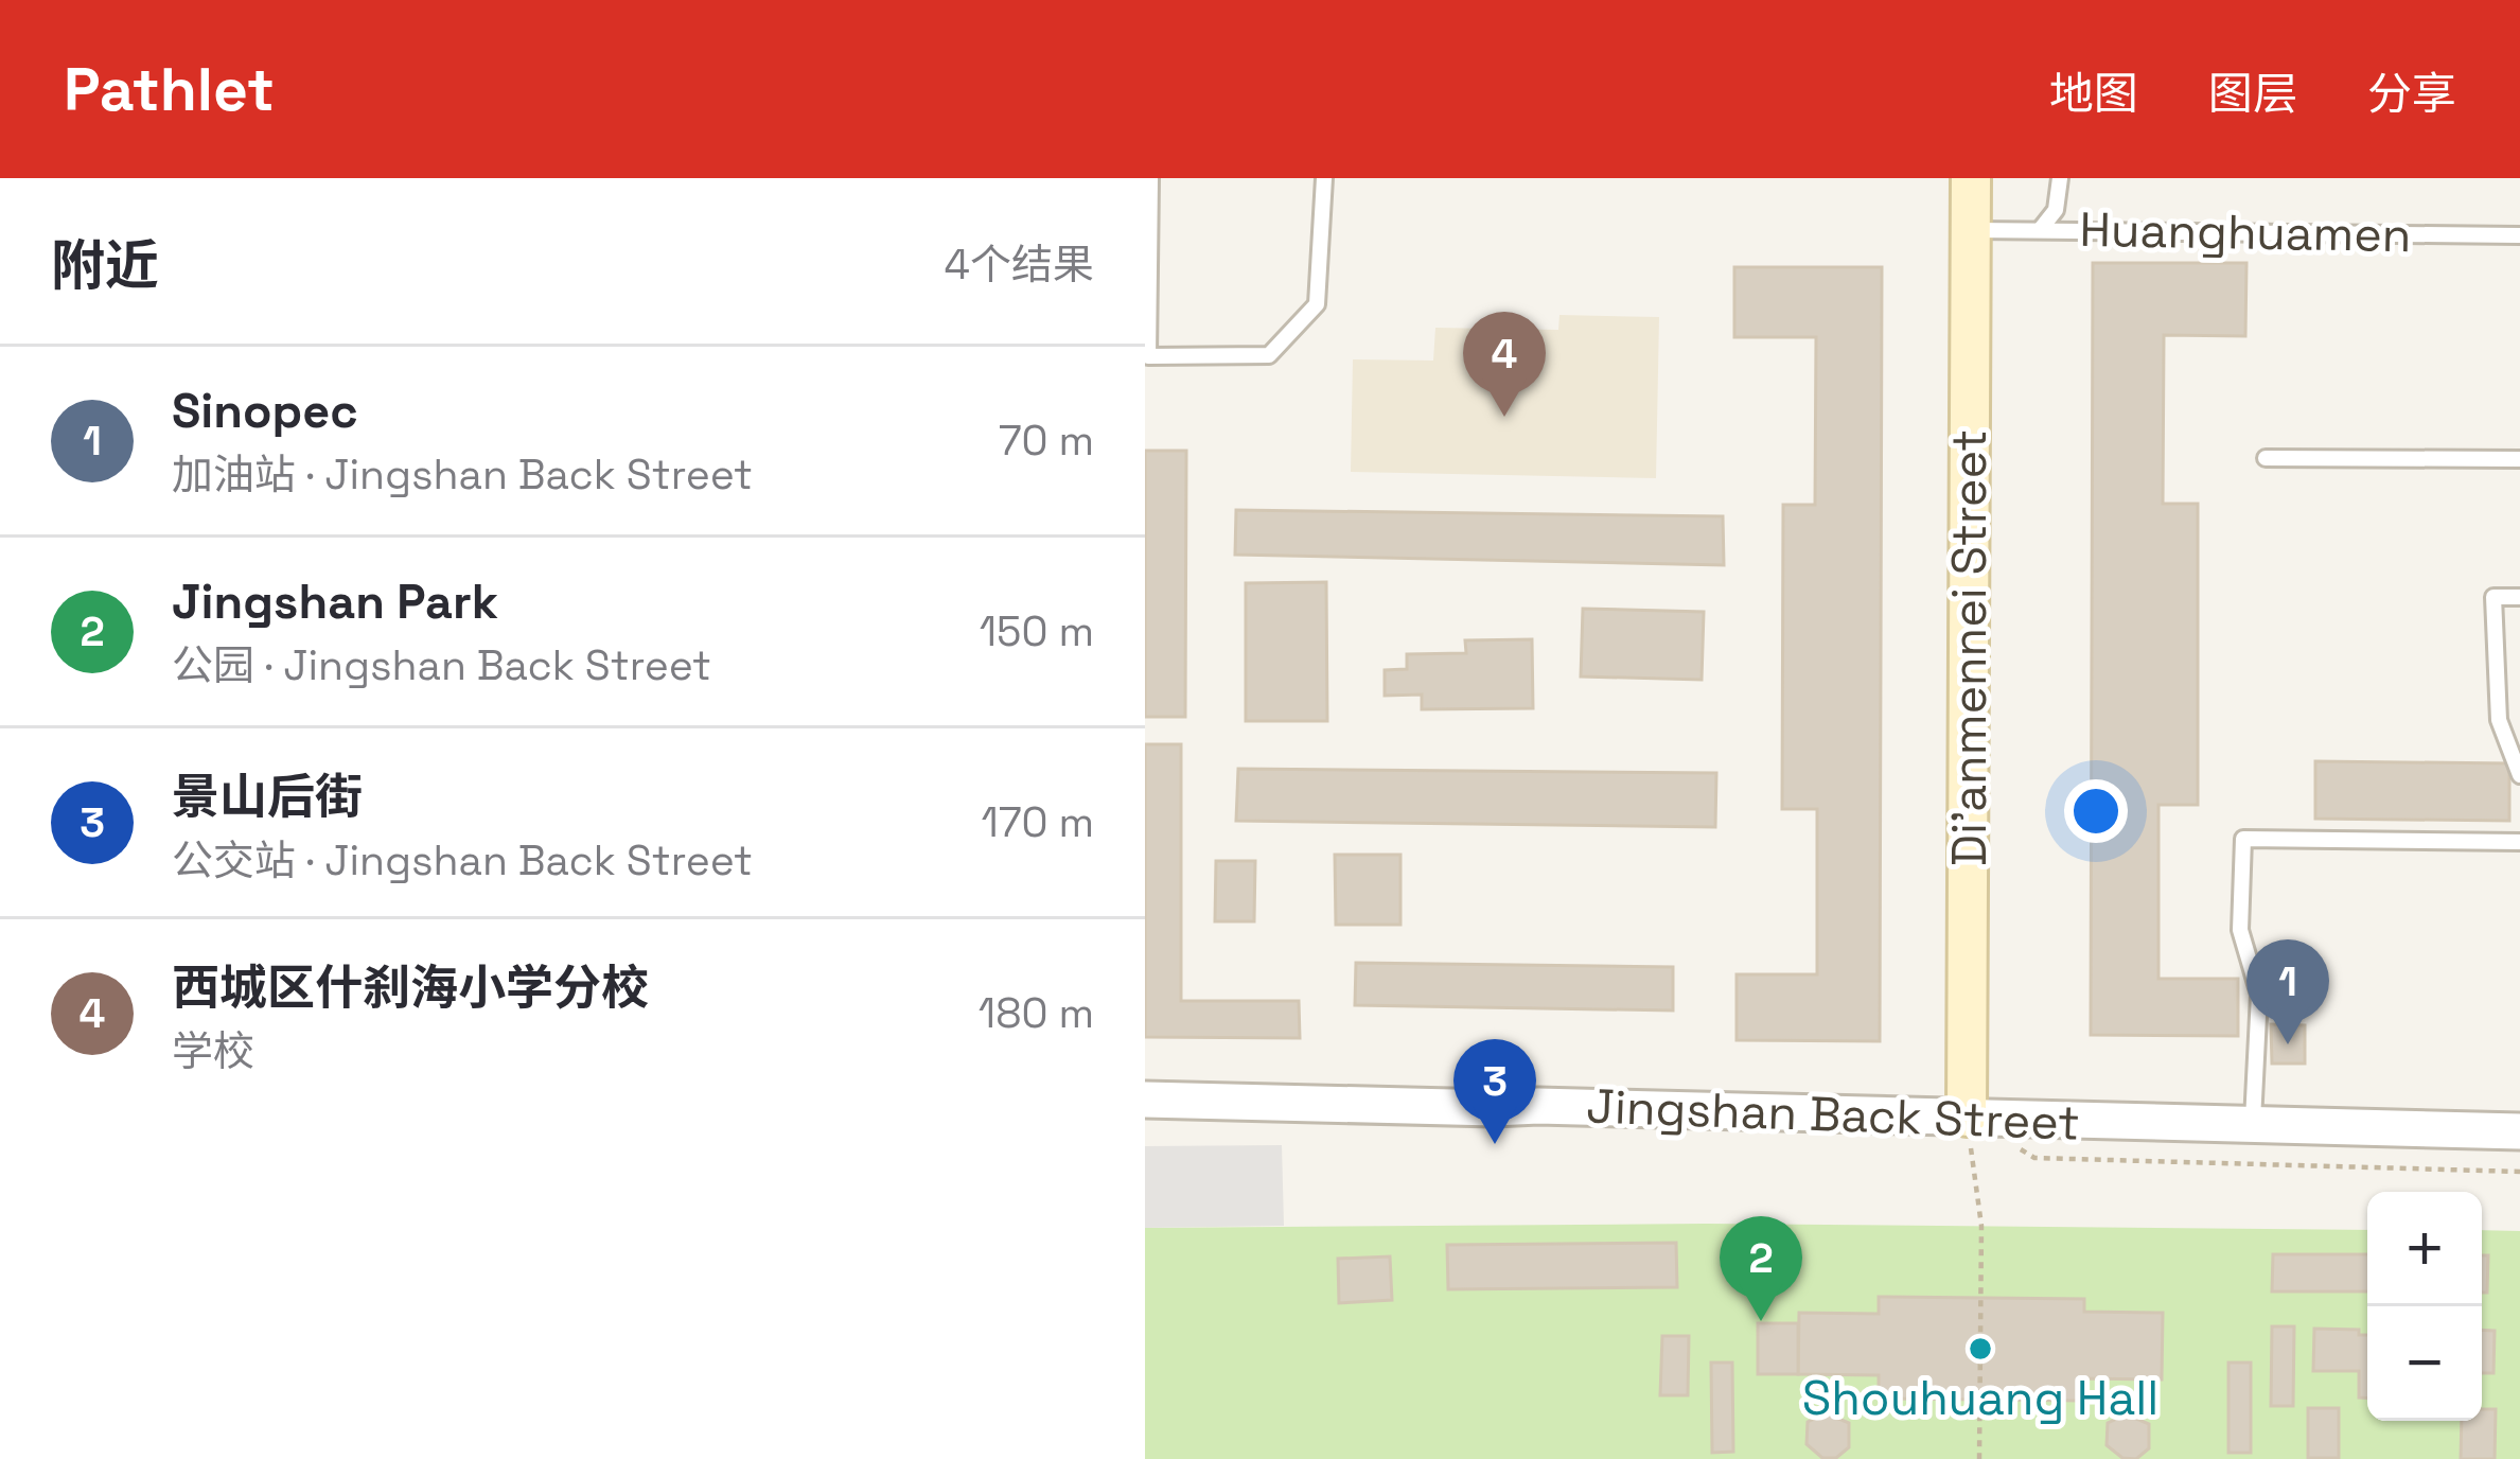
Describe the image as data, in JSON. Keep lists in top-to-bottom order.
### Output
{
  "streets": {
    "main road": ["Di'anmennei Street"],
    "street": ["Jingshan Back Street"],
    "lane": ["Huanghuamen"]
  },
  "crossings": [
    ["Huanghuamen", "Di'anmennei Street"],
    ["Di'anmennei Street", "Jingshan Back Street"]
  ],
  "places": ["Shouhuang Hall"],
  "page": {
    "header": "Pathlet",
    "nav": ["地图", "图层", "分享"],
    "heading": ["附近", "4个结果"],
    "pins": [
      "4",
      "1",
      "3",
      "2"
    ],
    "list": [
      {
        "mark": "1",
        "name": "Sinopec",
        "note": "加油站 · Jingshan Back Street",
        "value": "70 m"
      },
      {
        "mark": "2",
        "name": "Jingshan Park",
        "note": "公园 · Jingshan Back Street",
        "value": "150 m"
      },
      {
        "mark": "3",
        "name": "景山后街",
        "note": "公交站 · Jingshan Back Street",
        "value": "170 m"
      },
      {
        "mark": "4",
        "name": "西城区什刹海小学分校",
        "note": "学校",
        "value": "180 m"
      }
    ],
    "map_buttons": ["+", "−"]
  }
}
